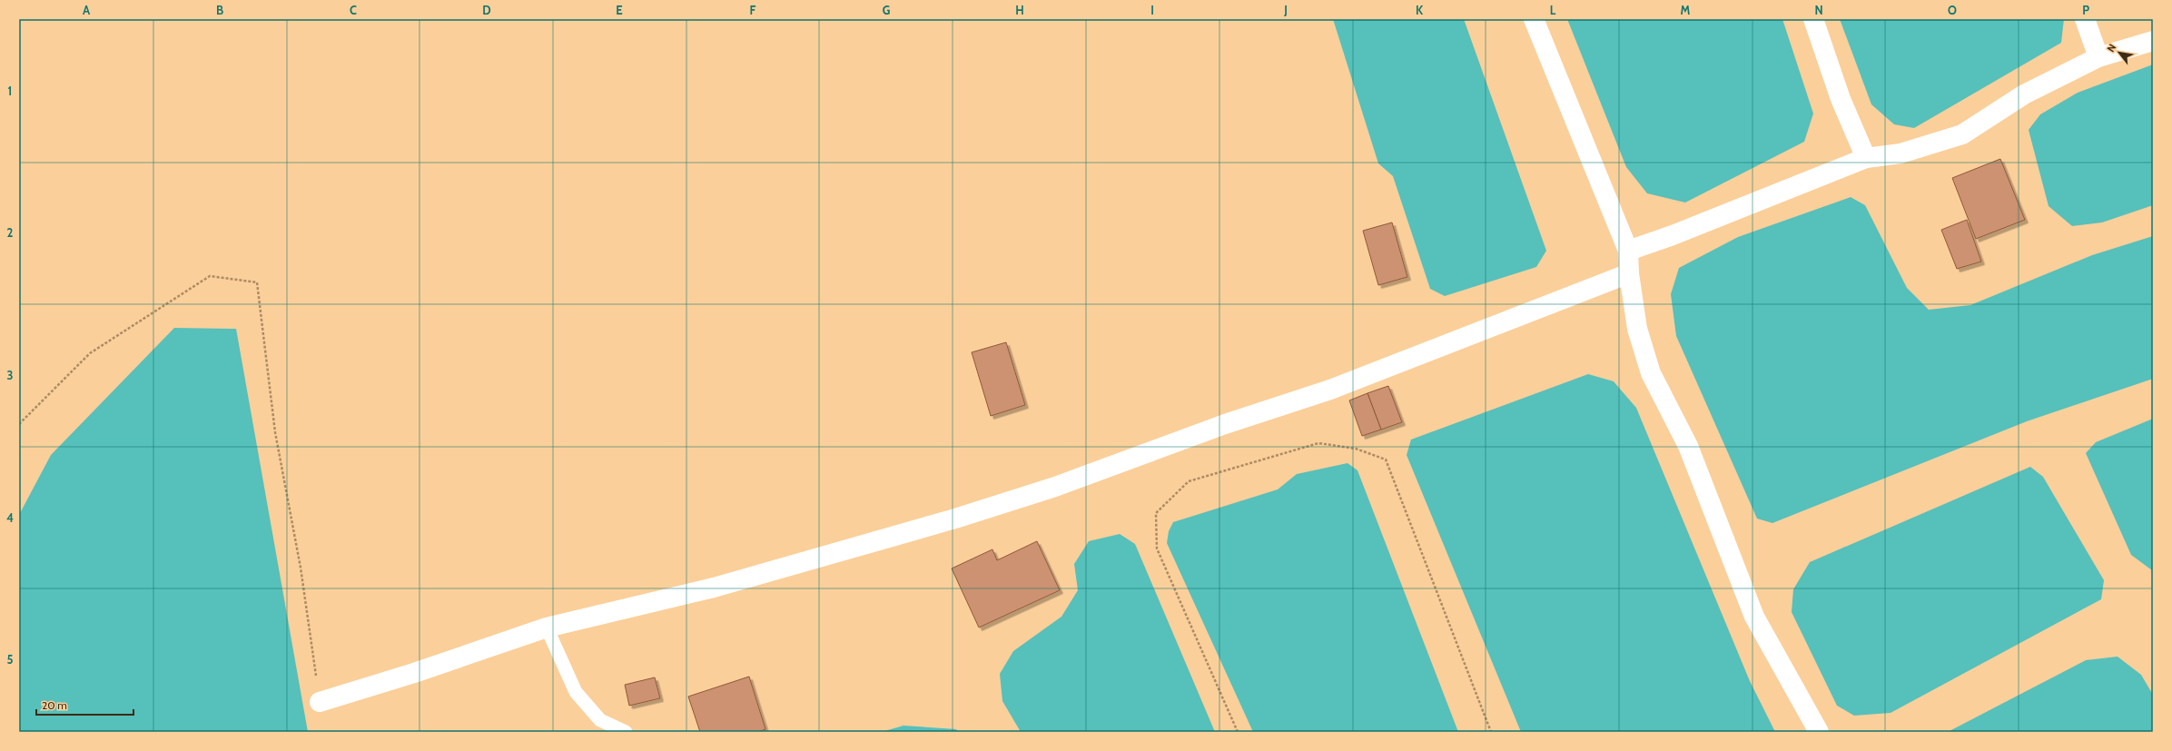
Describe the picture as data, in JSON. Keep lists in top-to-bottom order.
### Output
{
  "scale_bar": "20 m",
  "north": "top left",
  "grid": {
    "columns": [
      "A",
      "B",
      "C",
      "D",
      "E",
      "F",
      "G",
      "H",
      "I",
      "J",
      "K",
      "L",
      "M",
      "N",
      "O",
      "P"
    ],
    "rows": [
      "1",
      "2",
      "3",
      "4",
      "5"
    ]
  }
}
